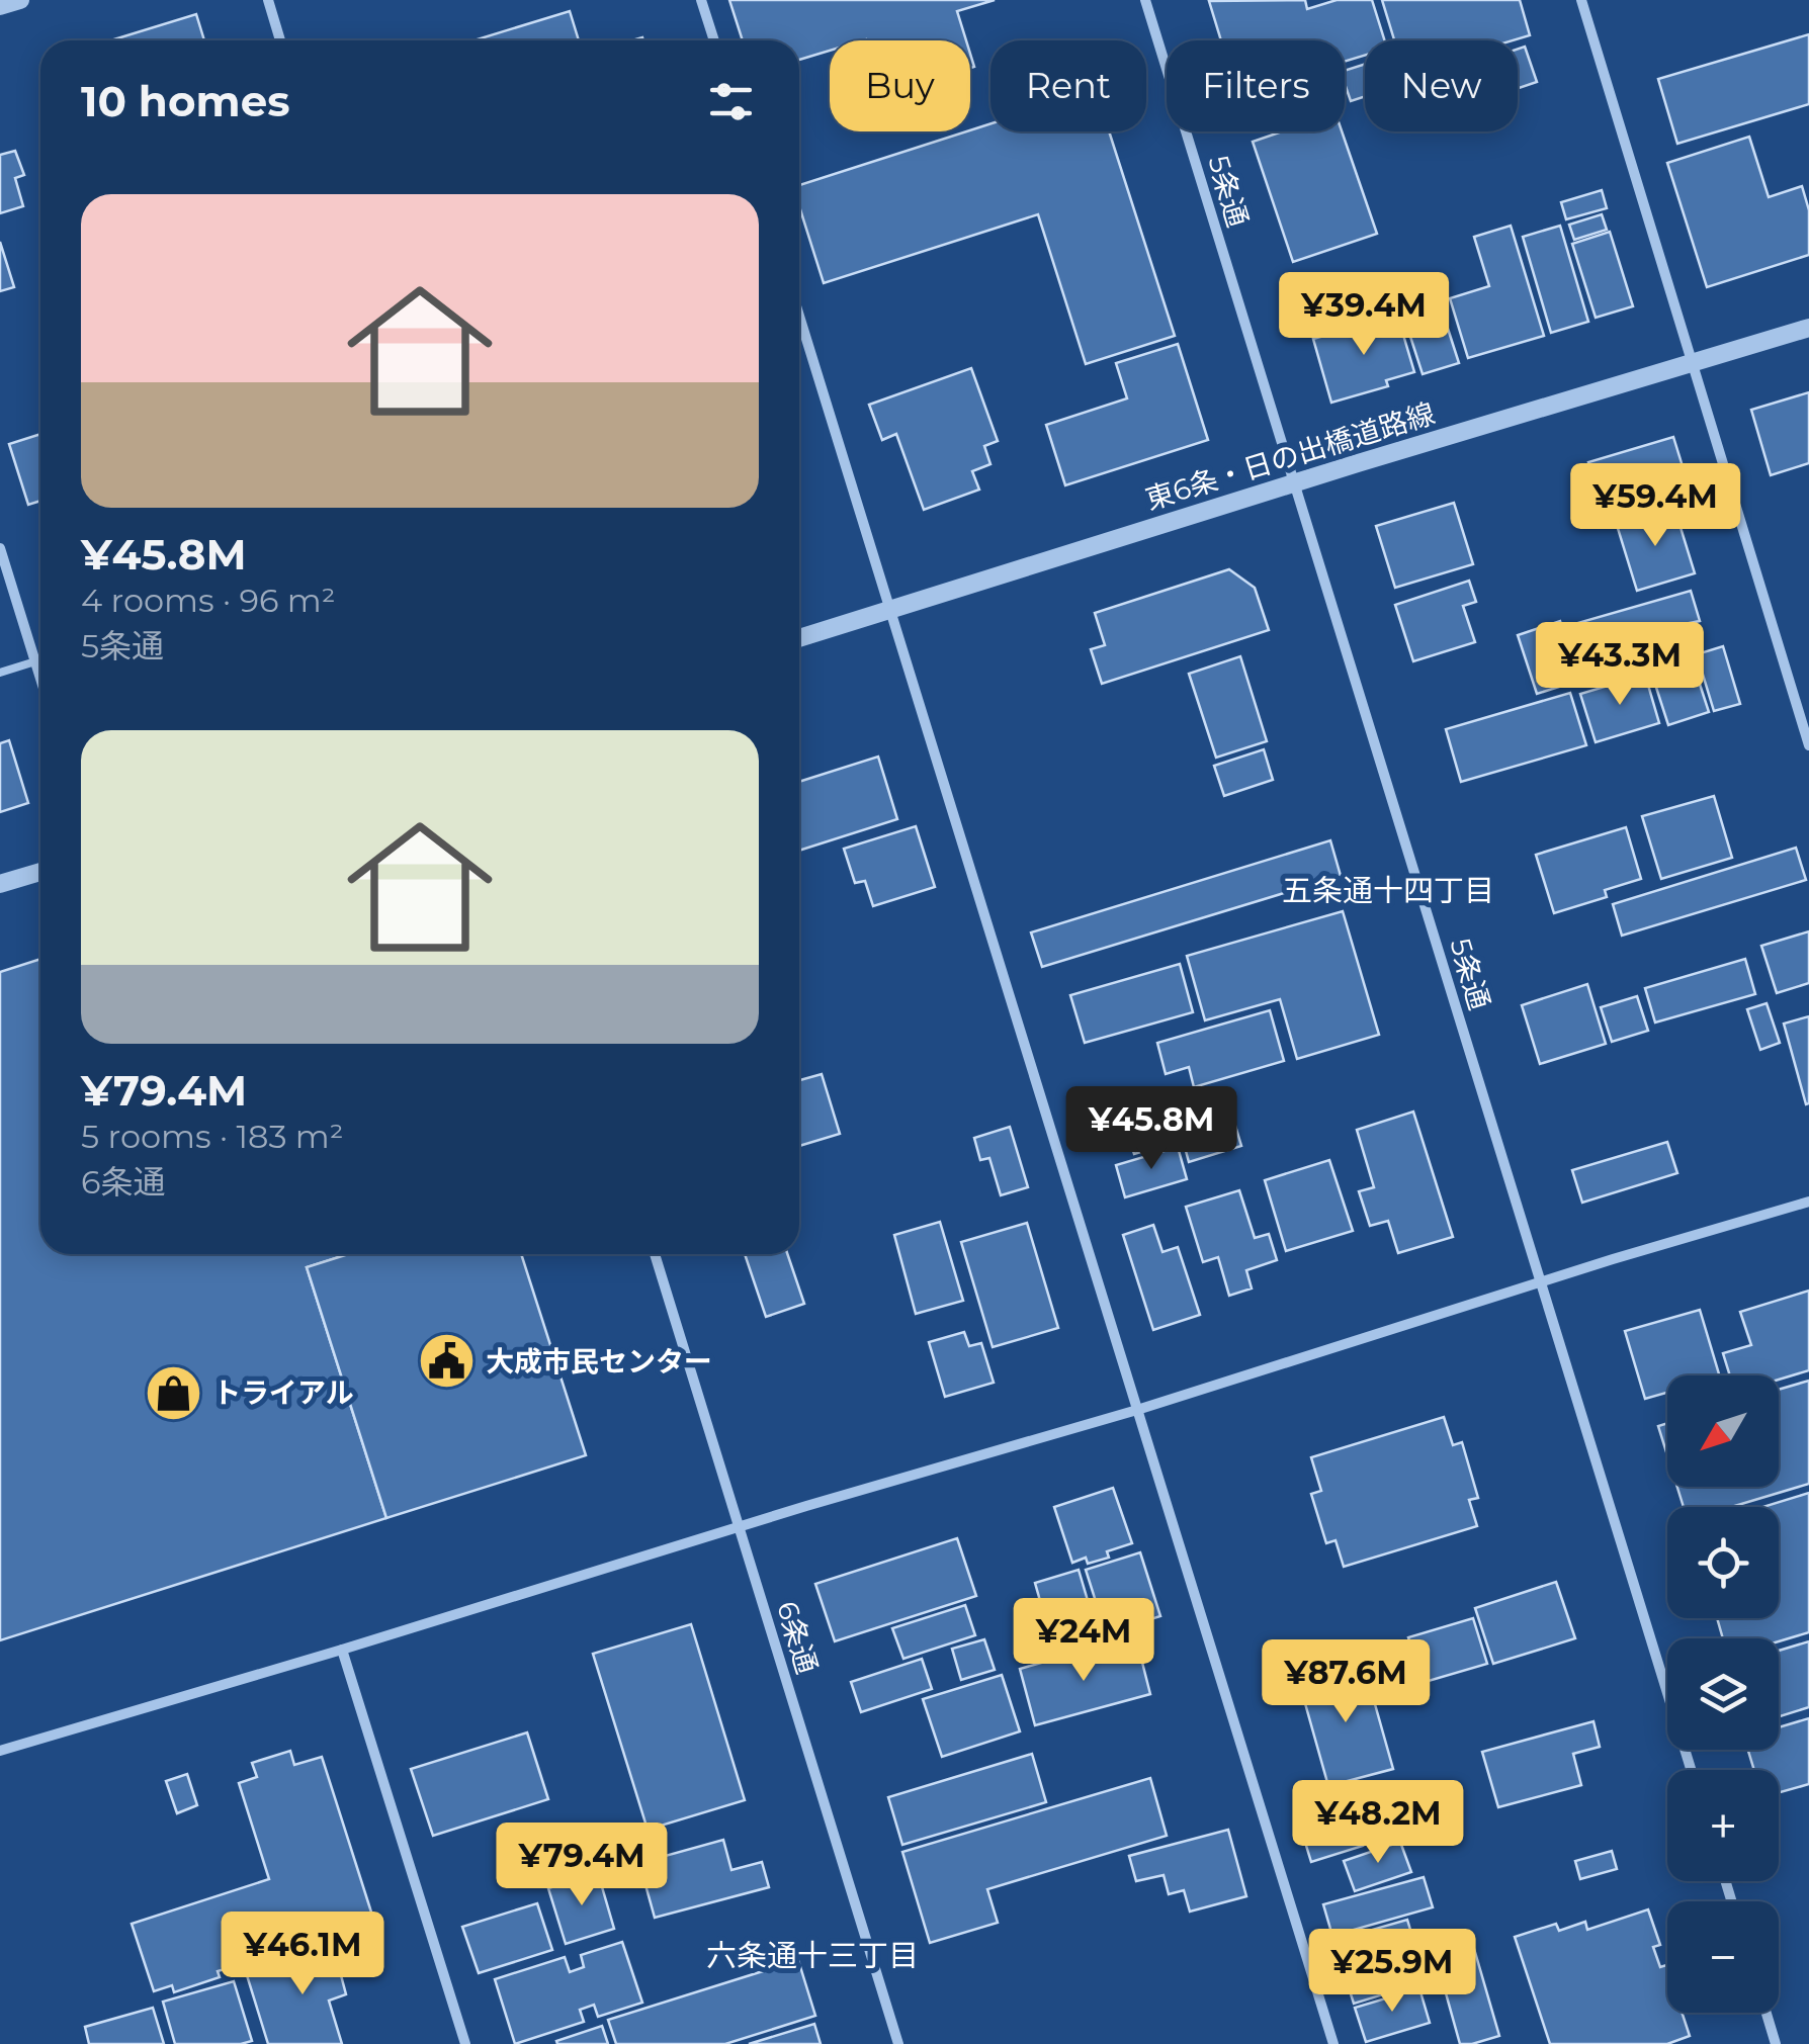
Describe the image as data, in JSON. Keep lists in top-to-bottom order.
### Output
{
  "streets": {
    "street": ["5条通", "東6条・日の出橋道路線", "6条通"]
  },
  "crossings": [
    ["5条通", "東6条・日の出橋道路線"]
  ],
  "districts": ["五条通十四丁目", "六条通十三丁目"],
  "places": {
    "public building": ["大成市民センター"],
    "shop": ["トライアル"]
  },
  "north": "bottom left",
  "page": {
    "chip": [
      "Buy",
      "Rent",
      "Filters",
      "New"
    ],
    "heading": "10 homes",
    "list": [
      {
        "name": "¥45.8M",
        "note": "4 rooms · 96 m² · 5条通"
      },
      {
        "name": "¥79.4M",
        "note": "5 rooms · 183 m² · 6条通"
      }
    ],
    "price": [
      "¥39.4M",
      "¥59.4M",
      "¥43.3M",
      "¥45.8M",
      "¥24M",
      "¥87.6M",
      "¥48.2M",
      "¥79.4M",
      "¥46.1M",
      "¥25.9M"
    ],
    "map_buttons": ["+", "−"]
  }
}
